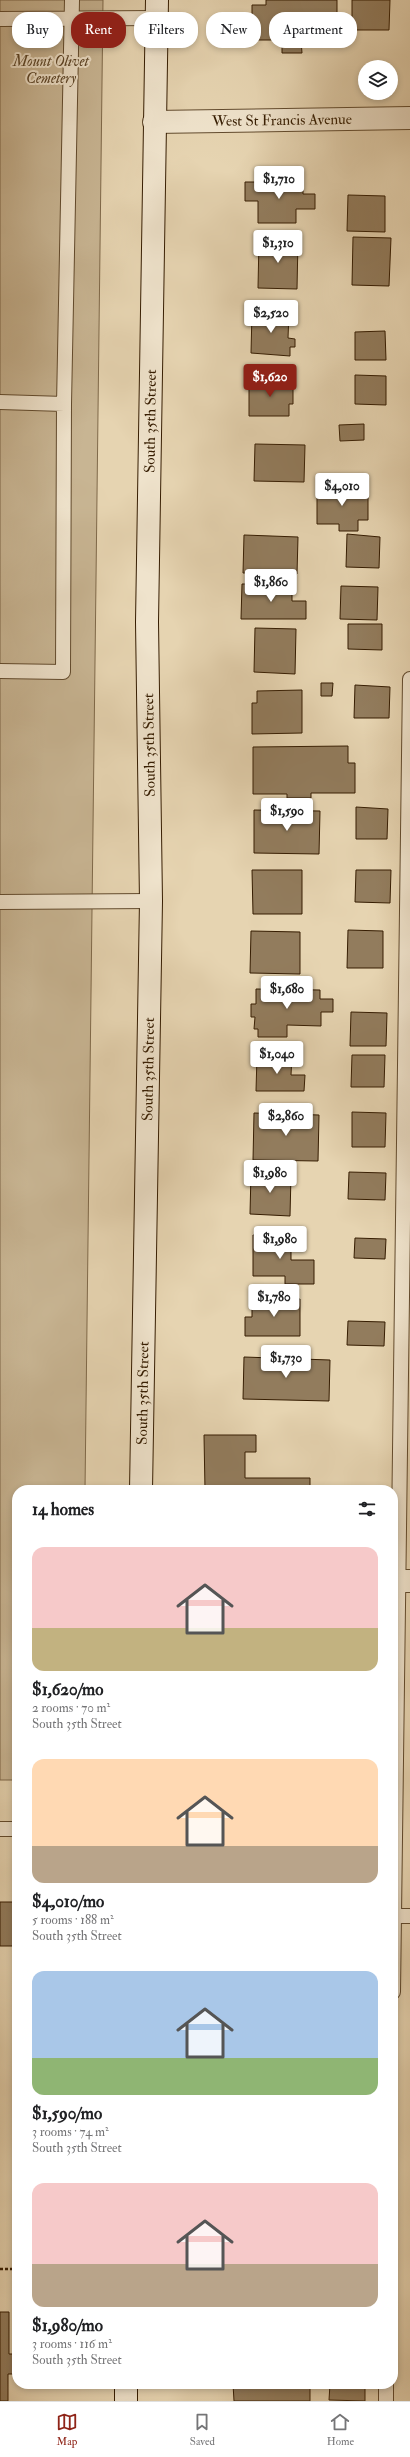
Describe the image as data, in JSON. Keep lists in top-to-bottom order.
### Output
{
  "streets": {
    "main road": ["West St Francis Avenue", "South 35th Street"]
  },
  "crossings": [
    ["West St Francis Avenue", "South 35th Street"]
  ],
  "parks": ["Mount Olivet Cemetery"],
  "page": {
    "chip": [
      "Buy",
      "Rent",
      "Filters",
      "New",
      "Apartment"
    ],
    "price": [
      "$1,710",
      "$1,310",
      "$2,520",
      "$1,620",
      "$4,010",
      "$1,860",
      "$1,590",
      "$1,680",
      "$1,040",
      "$2,860",
      "$1,980",
      "$1,980",
      "$1,780",
      "$1,730"
    ],
    "heading": "14 homes",
    "list": [
      {
        "name": "$1,620/mo",
        "note": "2 rooms · 70 m² · South 35th Street"
      },
      {
        "name": "$4,010/mo",
        "note": "5 rooms · 188 m² · South 35th Street"
      },
      {
        "name": "$1,590/mo",
        "note": "3 rooms · 74 m² · South 35th Street"
      },
      {
        "name": "$1,980/mo",
        "note": "3 rooms · 116 m² · South 35th Street"
      }
    ],
    "tabs": ["Map", "Saved", "Home"]
  }
}
